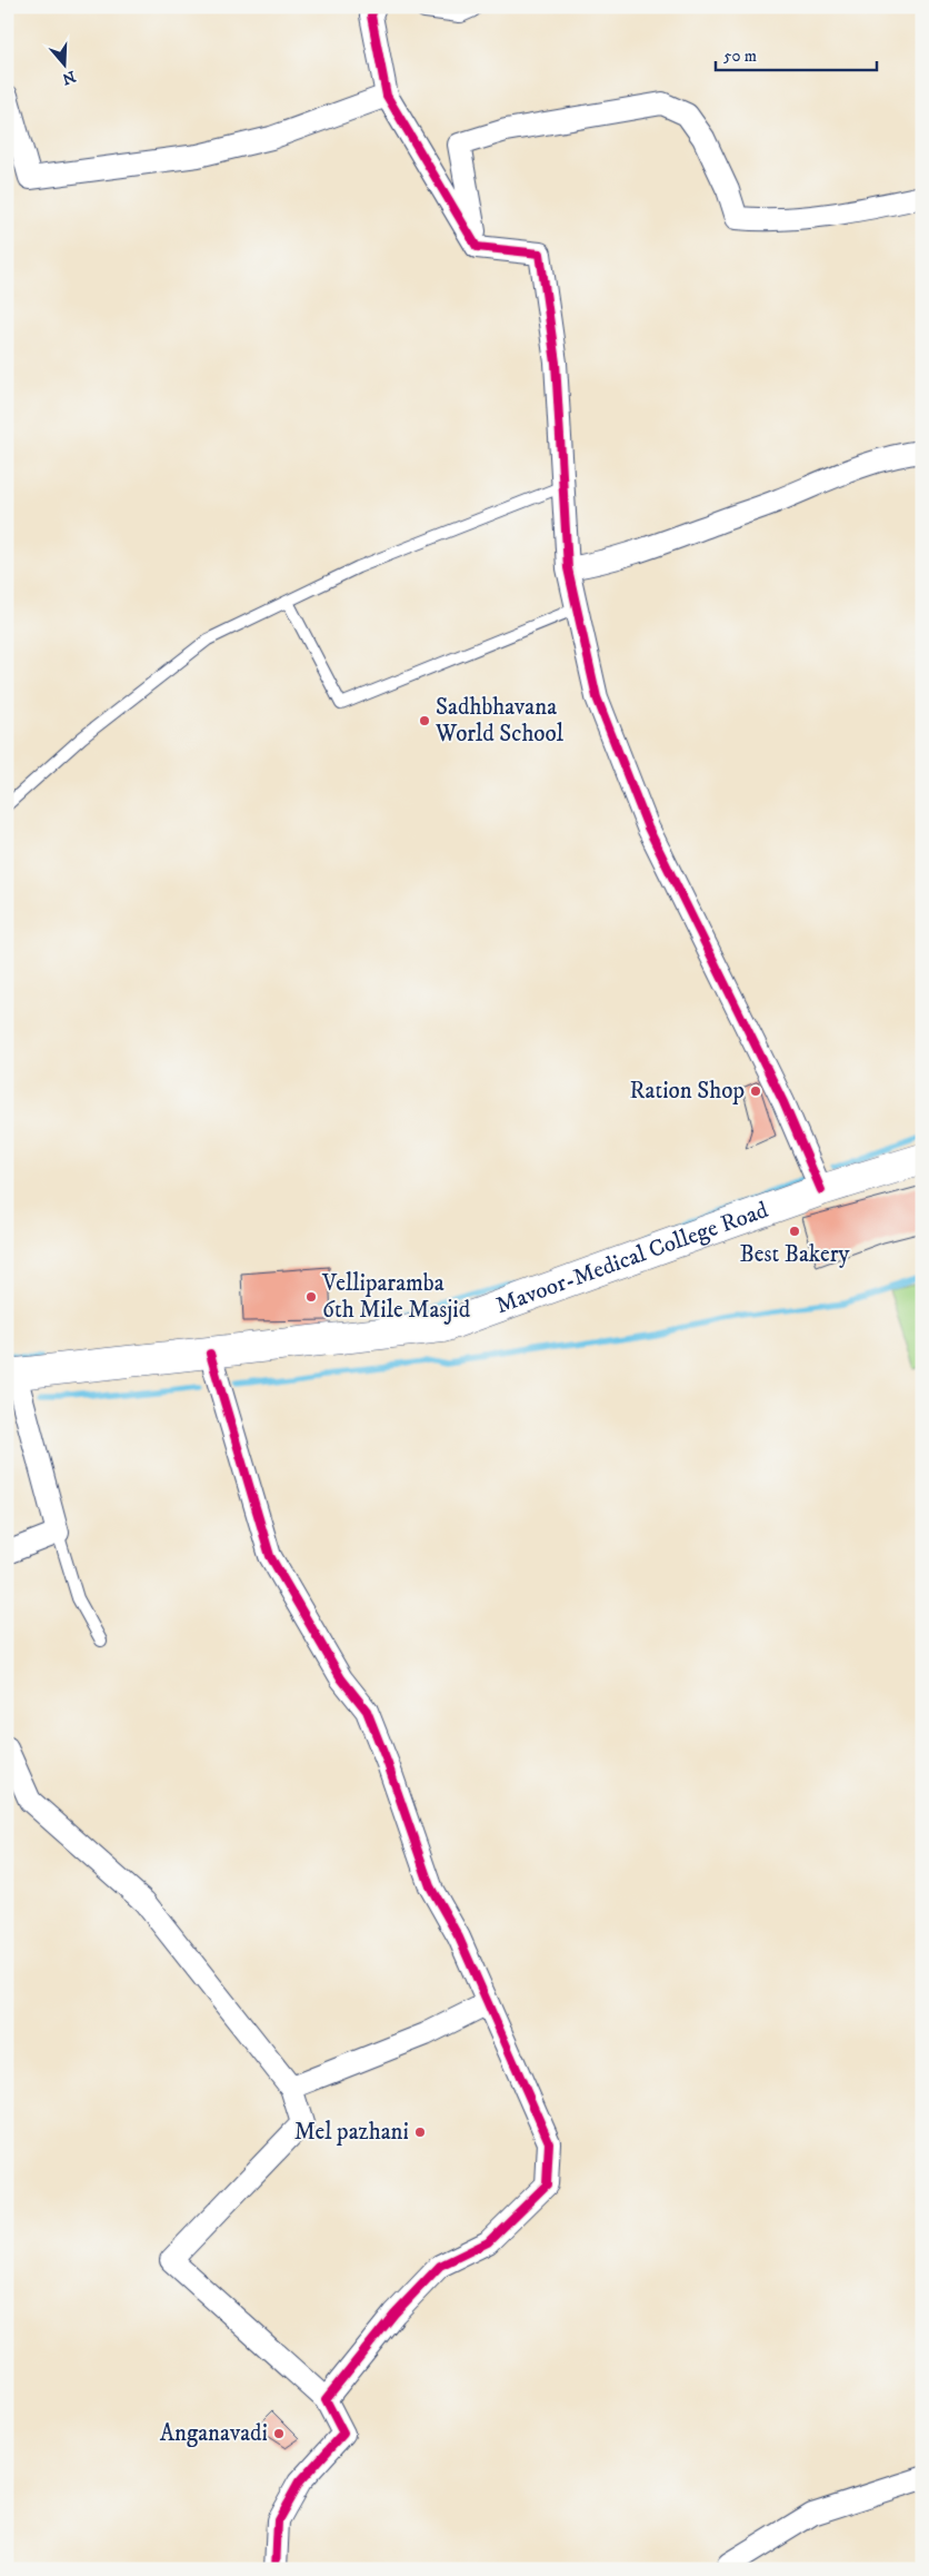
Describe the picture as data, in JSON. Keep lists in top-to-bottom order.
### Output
{
  "streets": {
    "main road": ["Mavoor-Medical College Road"]
  },
  "places": [
    "Sadhbhavana World School",
    "Ration Shop",
    "Best Bakery",
    "Velliparamba 6th Mile Masjid",
    "Mel pazhani",
    "Anganavadi"
  ],
  "scale_bar": "50 m",
  "north": "bottom"
}
